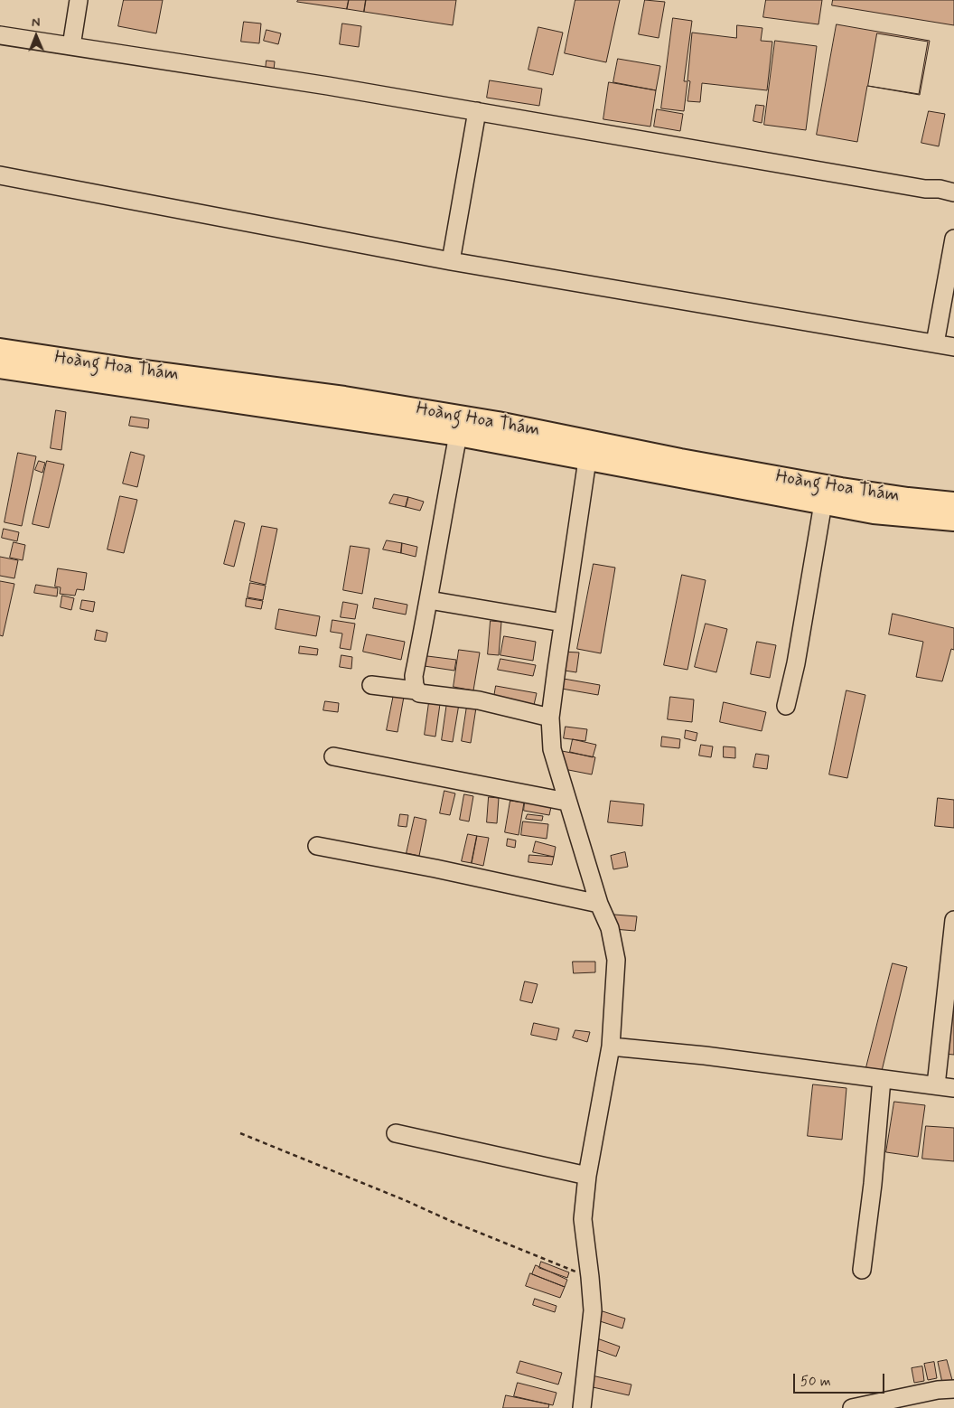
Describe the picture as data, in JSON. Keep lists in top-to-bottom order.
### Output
{
  "streets": {
    "main road": ["Hoàng Hoa Thám"]
  },
  "scale_bar": "50 m",
  "north": "top"
}
